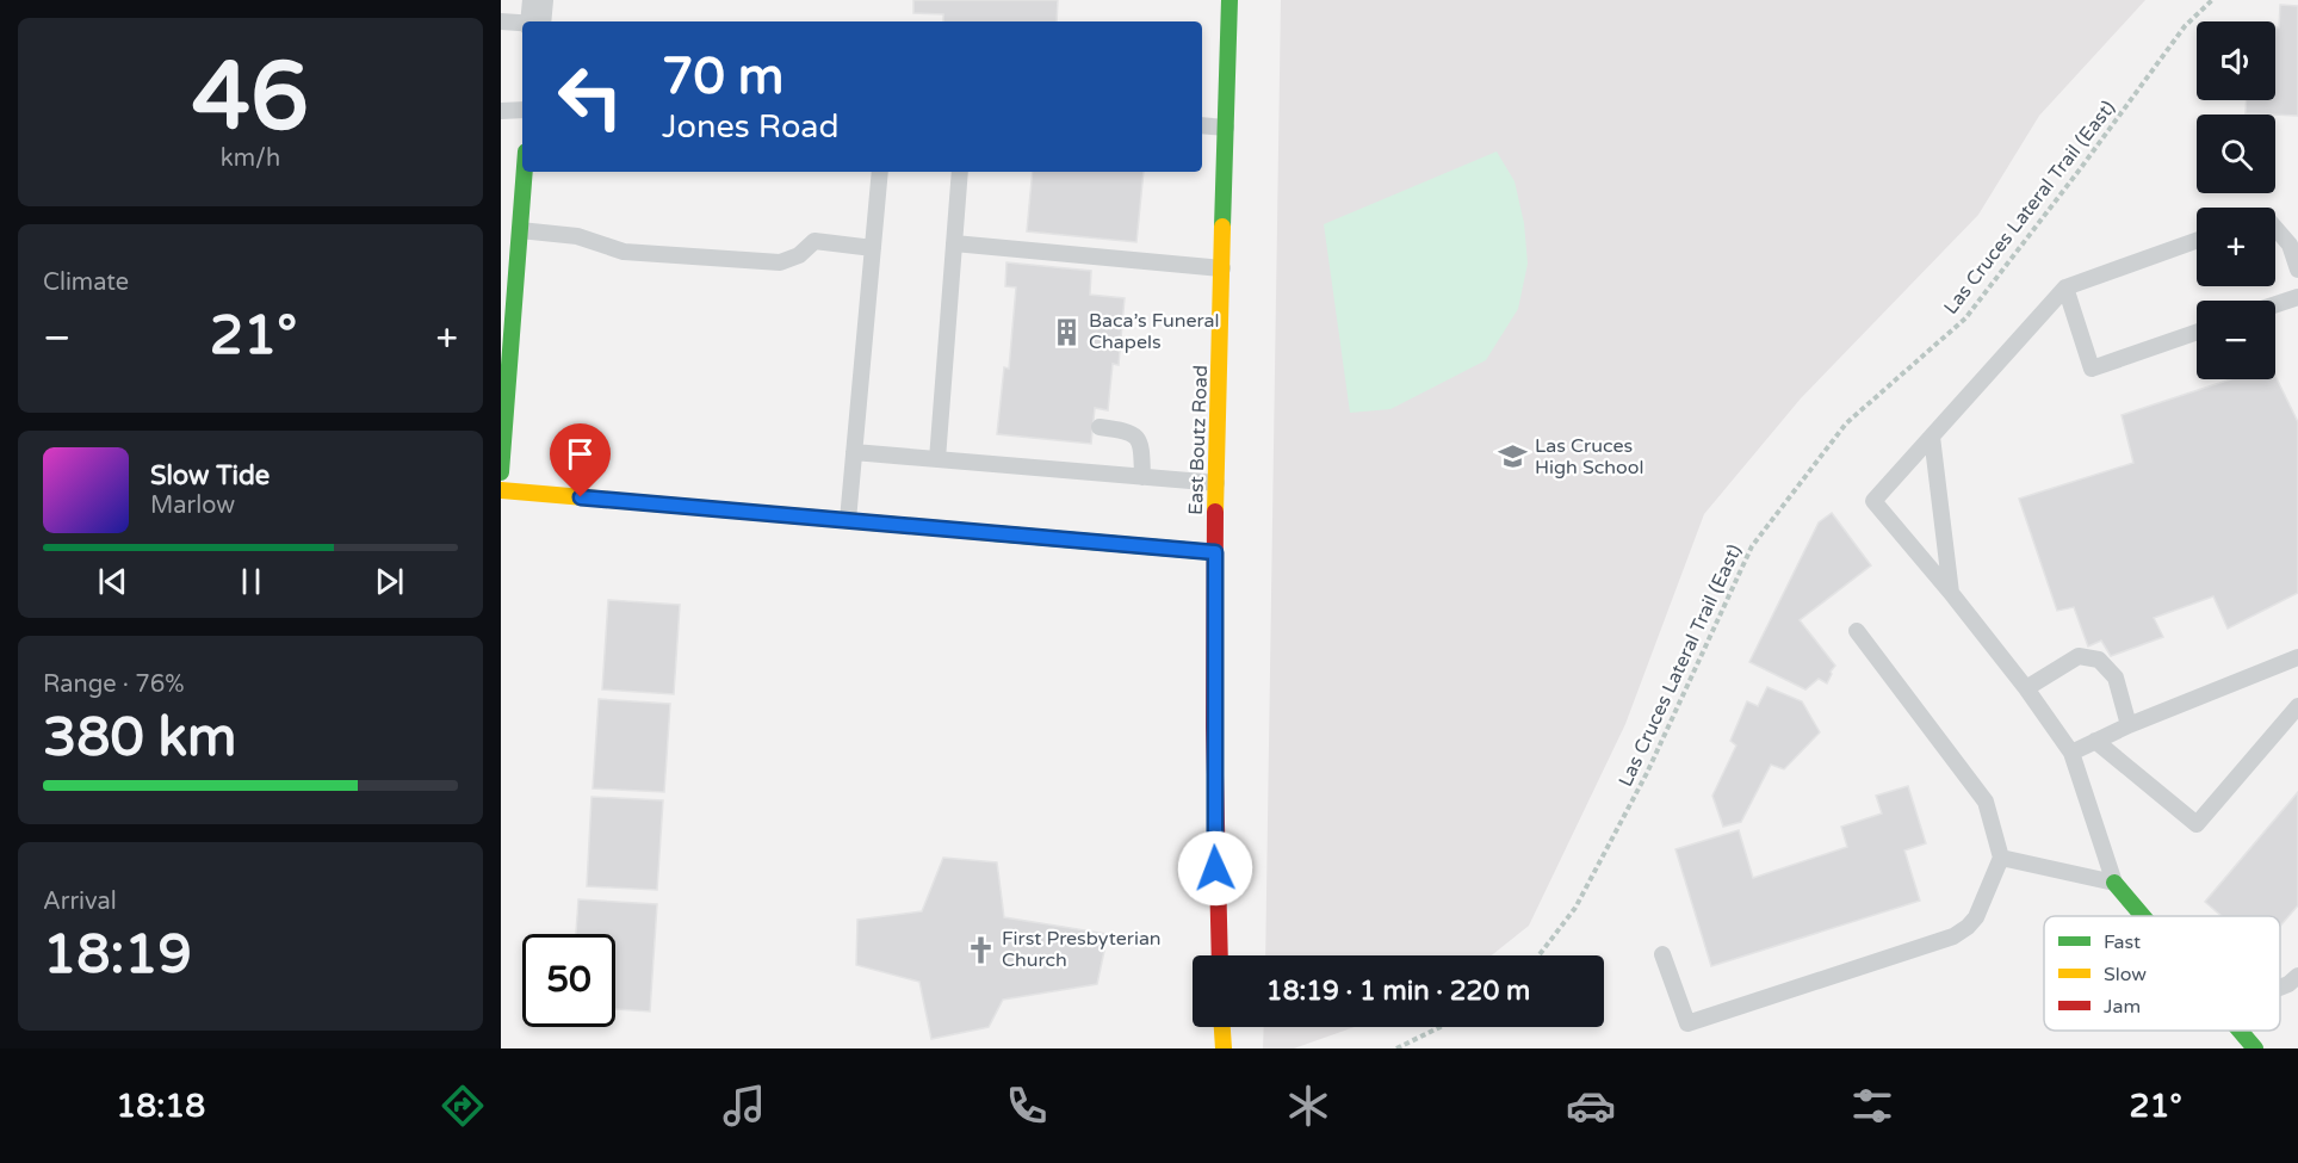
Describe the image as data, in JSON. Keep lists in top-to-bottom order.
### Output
{
  "streets": {
    "street": ["East Boutz Road"],
    "path": ["Las Cruces Lateral Trail (East)"]
  },
  "places": {
    "building": ["Baca’s Funeral Chapels"],
    "school or university": ["Las Cruces High School"],
    "church": ["First Presbyterian Church"]
  },
  "legend": ["Fast", "Slow", "Jam"],
  "page": {
    "tile": [
      ["46", "km/h"],
      "Climate",
      ["Range · 76%", "380 km"],
      ["Arrival", "18:19"]
    ],
    "map_buttons": ["+", "−"],
    "turn": ["70 m", "Jones Road"],
    "heat": ["−", "21°", "+"],
    "song": ["Slow Tide", "Marlow"],
    "limit": "50",
    "trip": "18:19 · 1 min · 220 m",
    "tabs": ["18:18", "21°"]
  }
}
